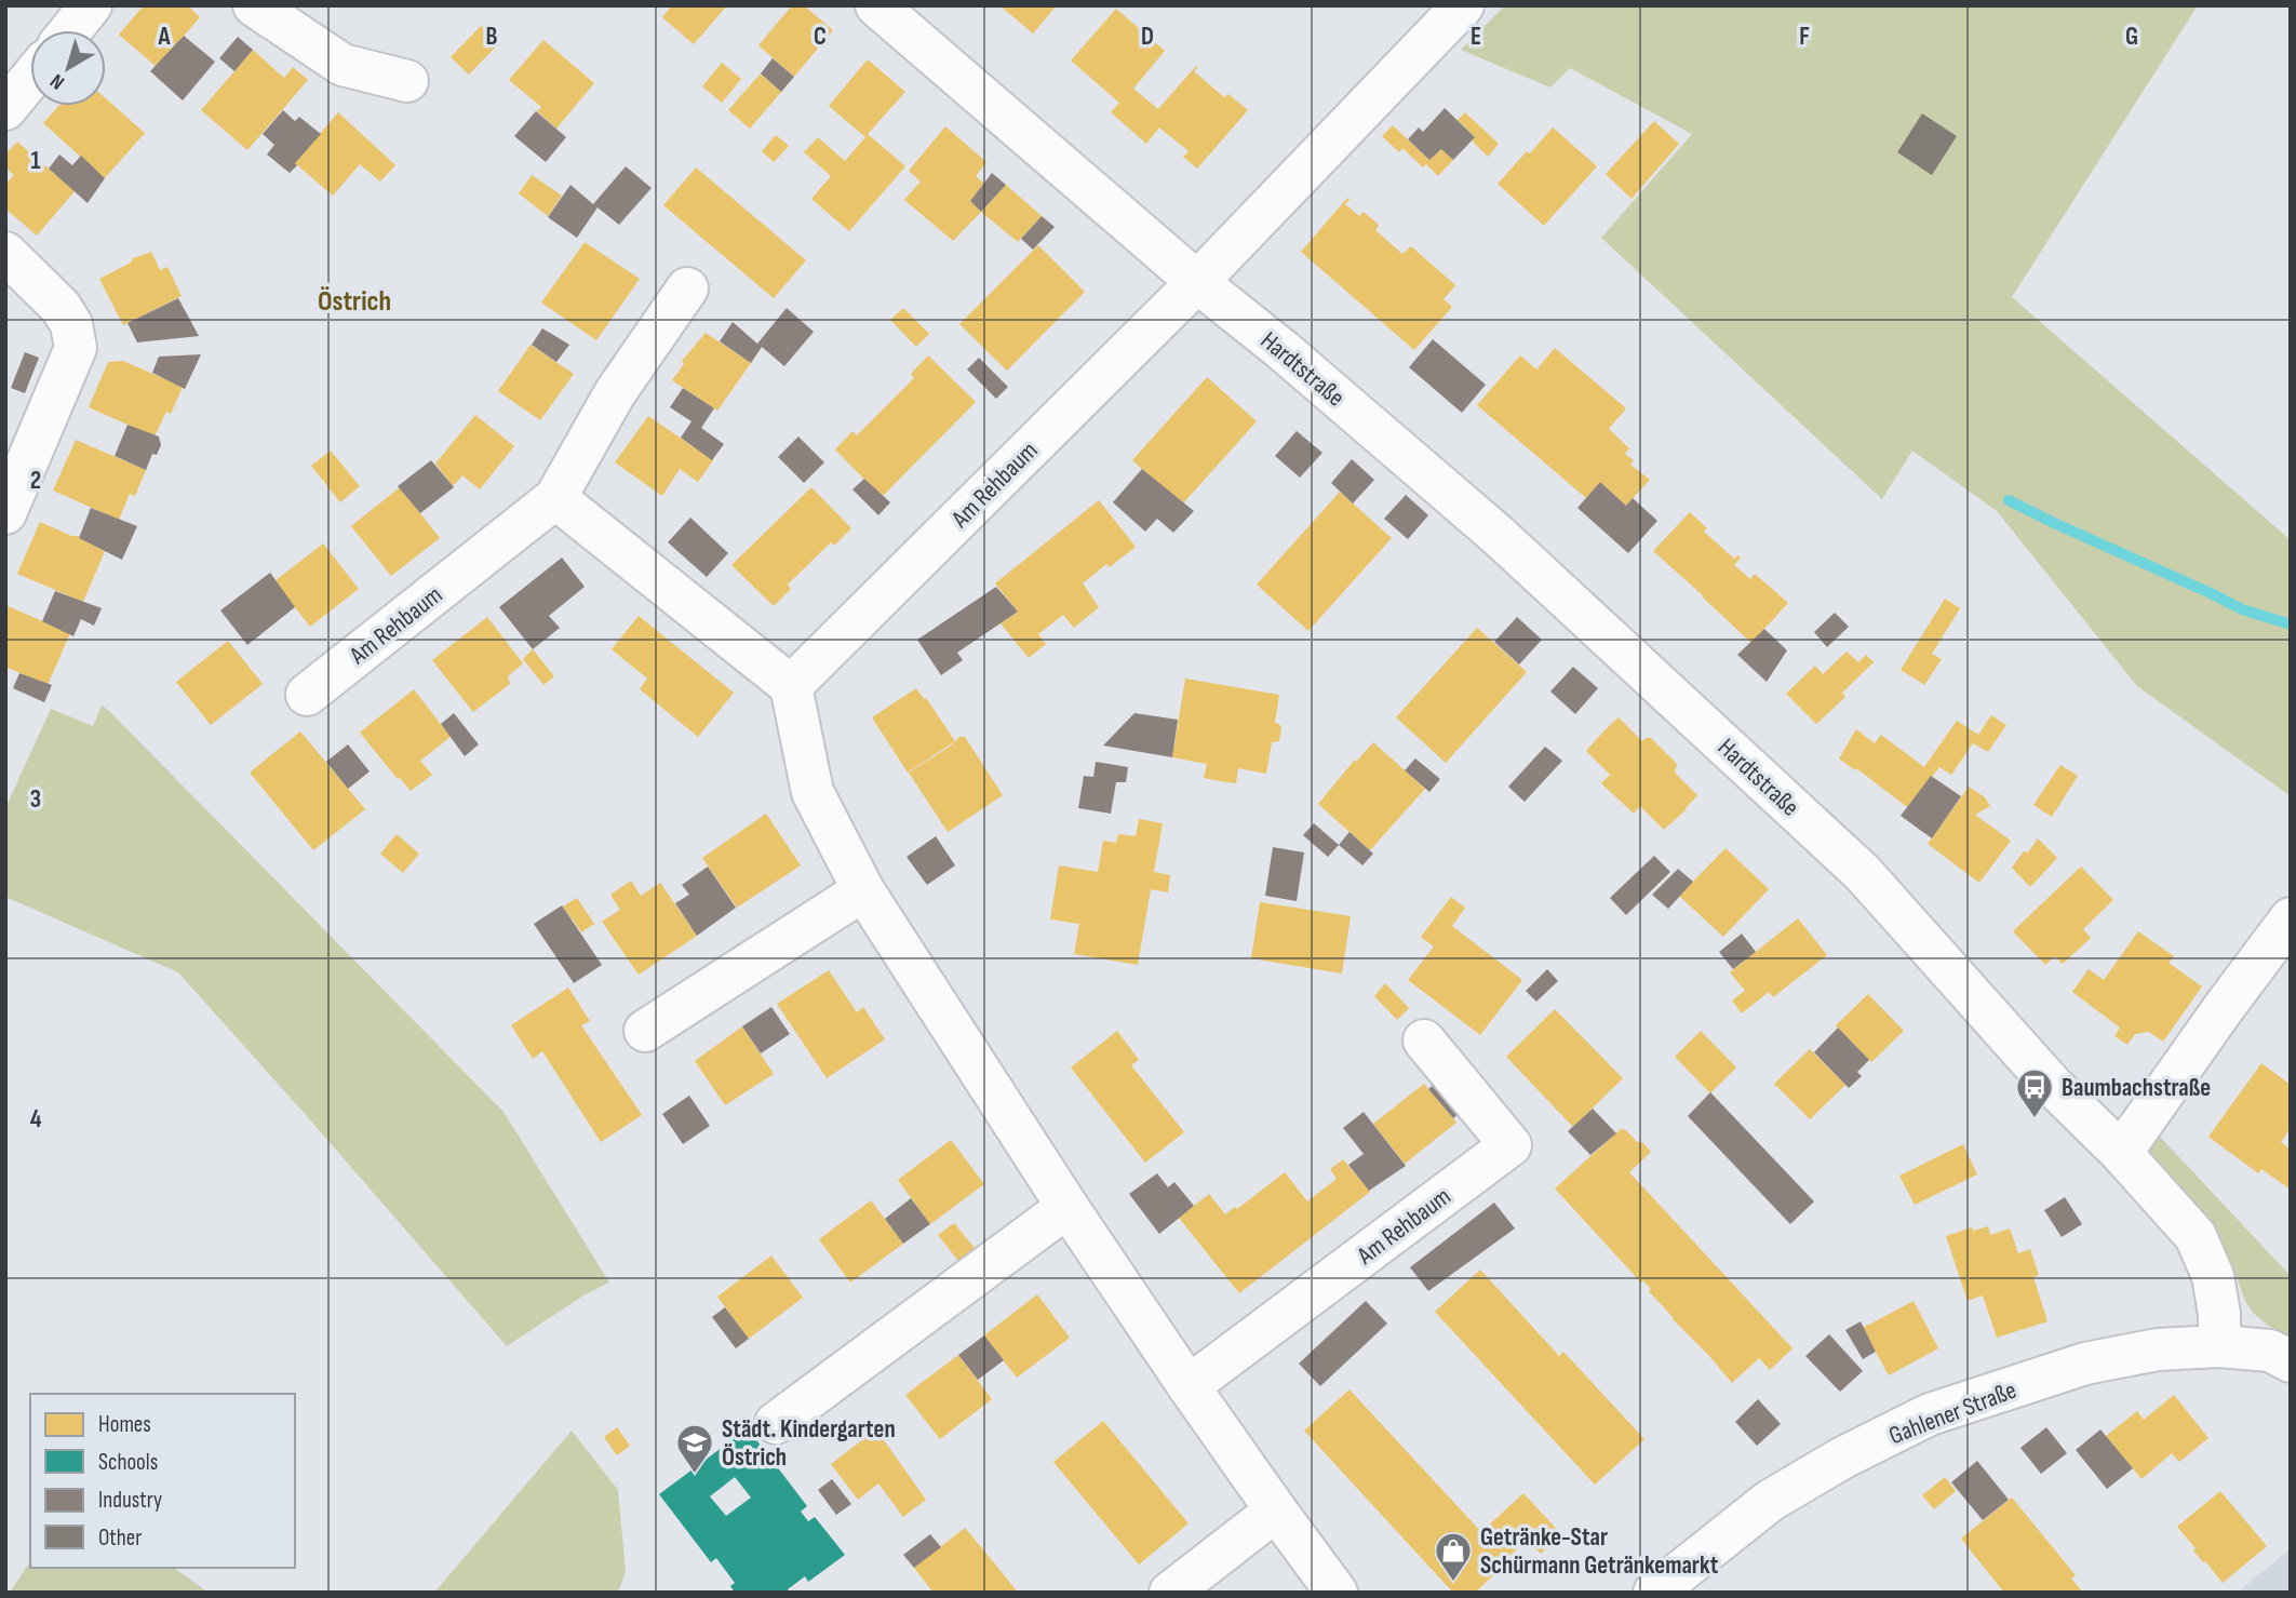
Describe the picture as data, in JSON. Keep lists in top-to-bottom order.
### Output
{
  "streets": {
    "street": ["Hardtstraße", "Am Rehbaum", "Gahlener Straße"]
  },
  "crossings": [
    ["Hardtstraße", "Am Rehbaum"],
    ["Hardtstraße", "Gahlener Straße"]
  ],
  "districts": ["Östrich"],
  "places": {
    "bus stop": ["Baumbachstraße"],
    "school or university": ["Städt. Kindergarten Östrich"],
    "shop": ["Getränke-Star Schürmann Getränkemarkt"]
  },
  "legend": [
    "Homes",
    "Schools",
    "Industry",
    "Other"
  ],
  "north": "bottom left",
  "grid": {
    "columns": [
      "A",
      "B",
      "C",
      "D",
      "E",
      "F",
      "G"
    ],
    "rows": [
      "1",
      "2",
      "3",
      "4"
    ]
  }
}
